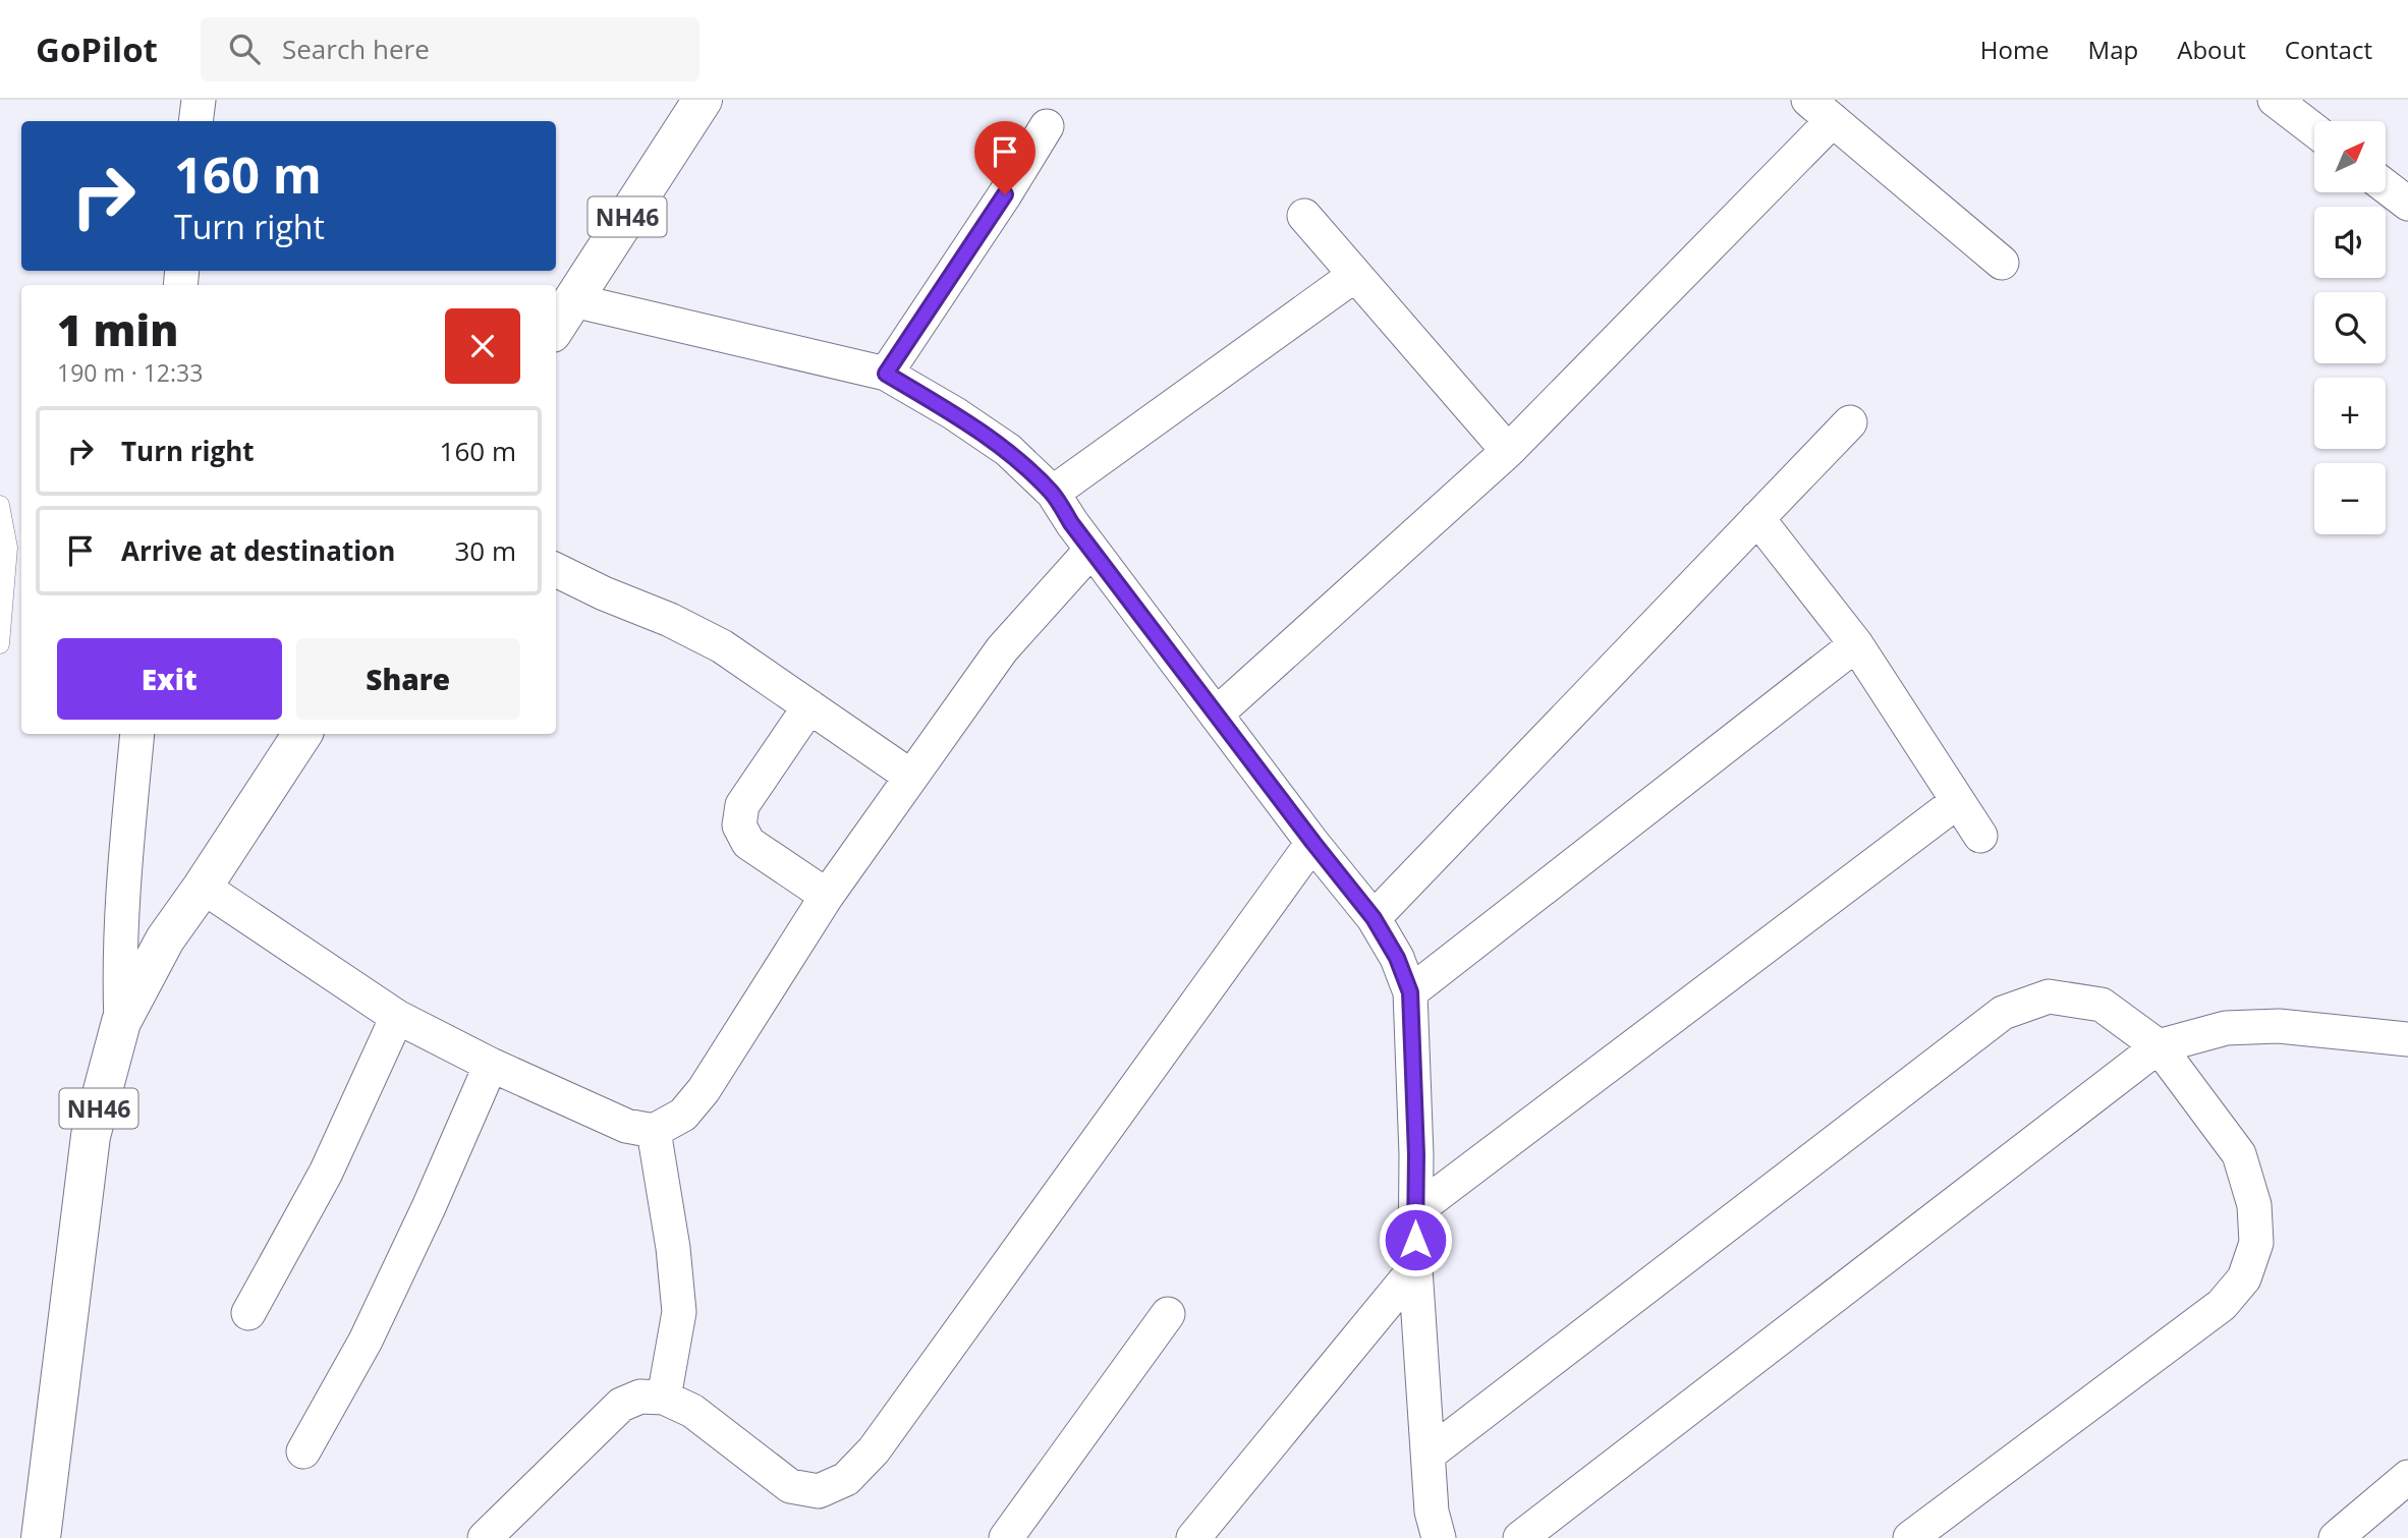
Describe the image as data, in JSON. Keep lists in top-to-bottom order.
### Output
{
  "streets": {
    "highway": ["NH46"]
  },
  "north": "top right",
  "page": {
    "header": "GoPilot",
    "search": "Search here",
    "nav": [
      "Home",
      "Map",
      "About",
      "Contact"
    ],
    "map_buttons": ["+", "−"],
    "turn": ["160 m", "Turn right"],
    "heading": ["1 min", "190 m · 12:33"],
    "list": [
      {
        "name": "Turn right",
        "value": "160 m"
      },
      {
        "name": "Arrive at destination",
        "value": "30 m"
      }
    ],
    "buttons": ["Exit", "Share"]
  }
}
